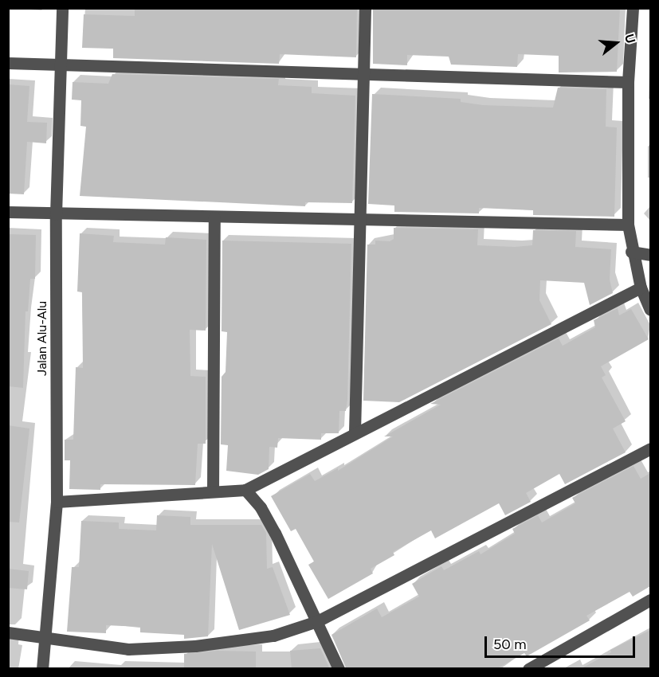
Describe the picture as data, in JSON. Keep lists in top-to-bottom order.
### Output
{
  "streets": {
    "street": ["Jalan Alu-Alu"]
  },
  "scale_bar": "50 m",
  "north": "right"
}
